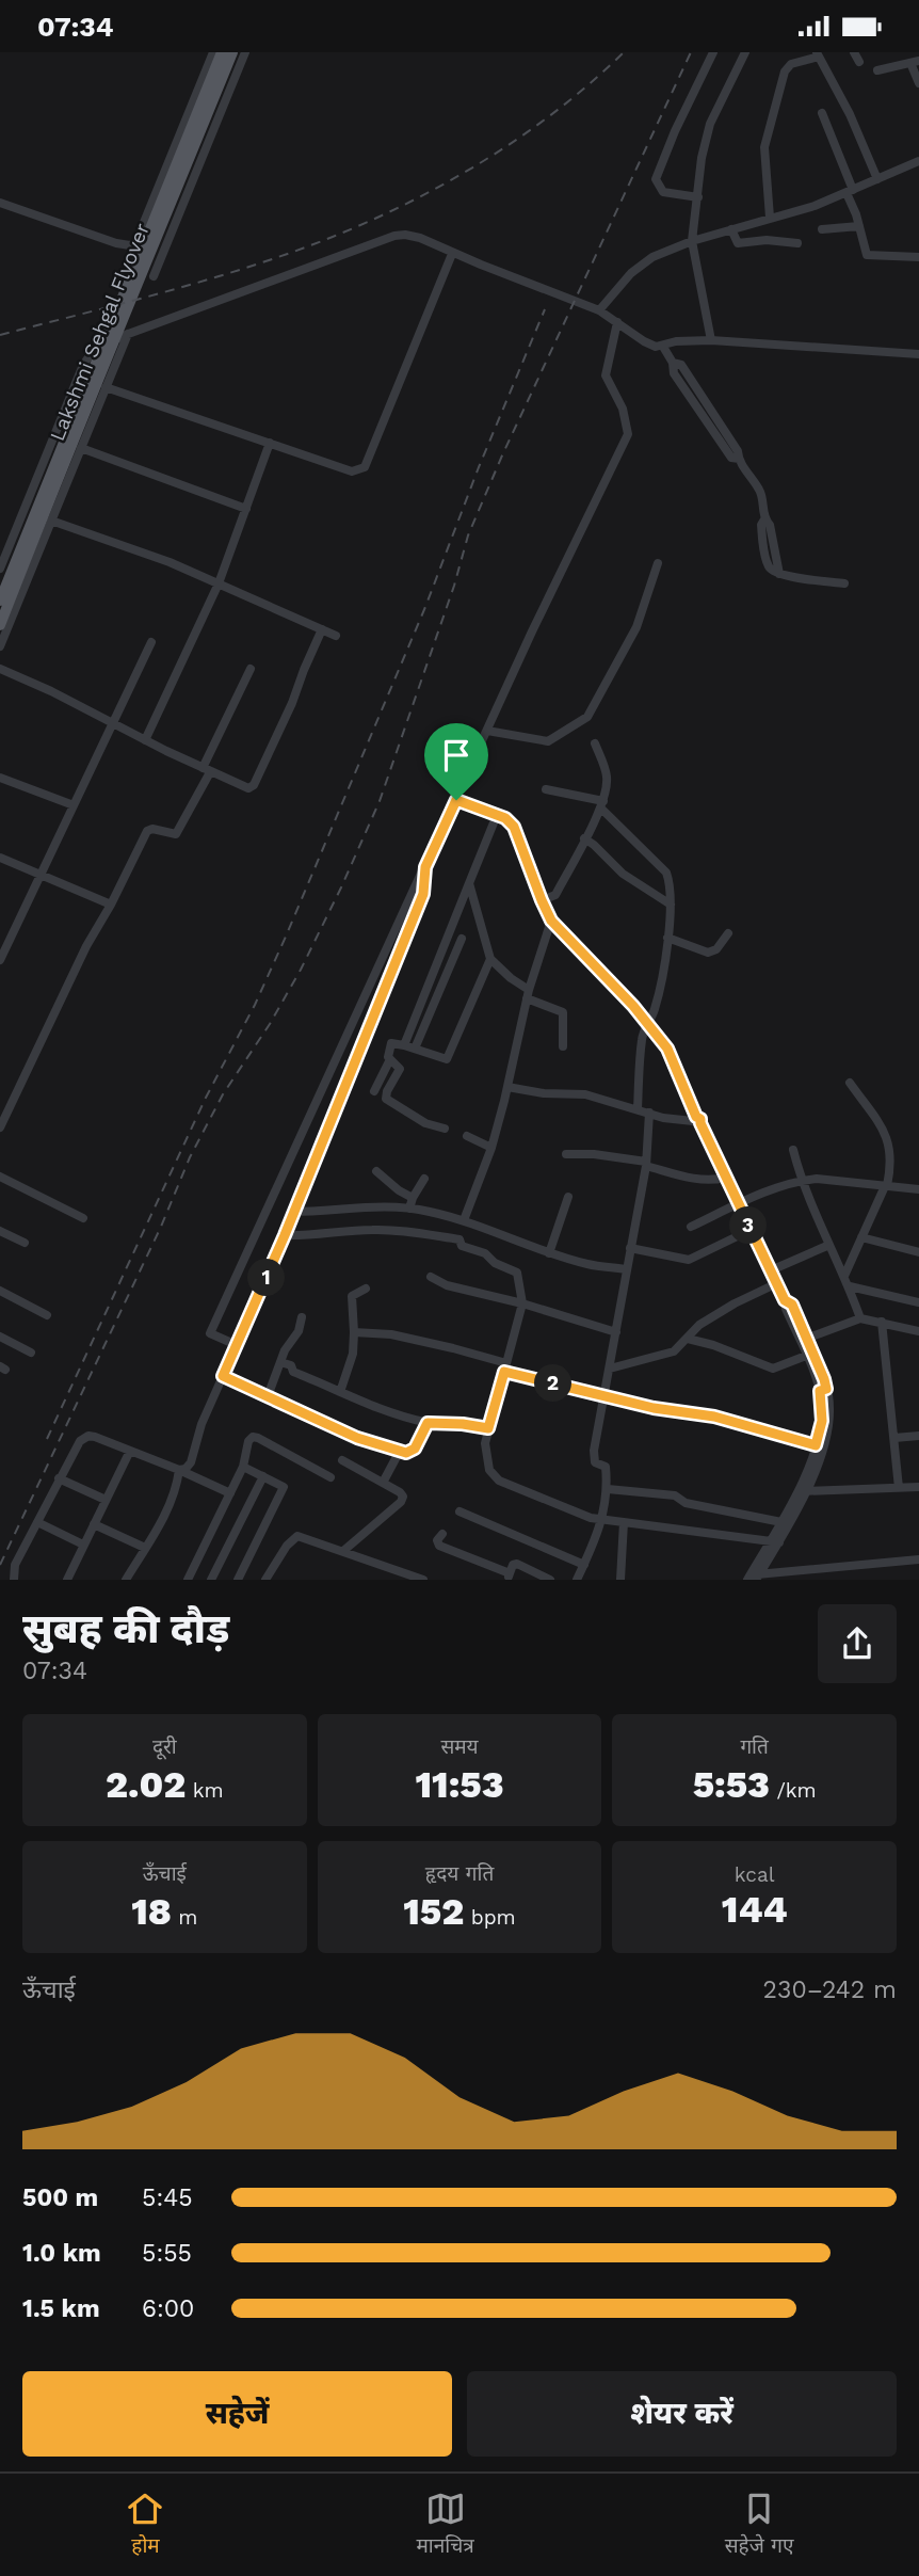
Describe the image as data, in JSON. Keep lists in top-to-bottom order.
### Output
{
  "streets": {
    "main road": ["Lakshmi Sehgal Flyover"]
  },
  "page": {
    "status": "07:34",
    "pins": ["3", "1", "2"],
    "heading": ["सुबह की दौड़", "07:34"],
    "stats": [
      ["दूरी", "2.02 km"],
      ["समय", "11:53"],
      ["गति", "5:53 /km"],
      ["ऊँचाई", "18 m"],
      ["हृदय गति", "152 bpm"],
      ["kcal", "144"]
    ],
    "chart": ["ऊँचाई", "230–242 m"],
    "list": [
      {
        "name": "500 m",
        "note": "5:45"
      },
      {
        "name": "1.0 km",
        "note": "5:55"
      },
      {
        "name": "1.5 km",
        "note": "6:00"
      }
    ],
    "buttons": ["सहेजें", "शेयर करें"],
    "tabs": ["होम", "मानचित्र", "सहेजे गए"]
  }
}
